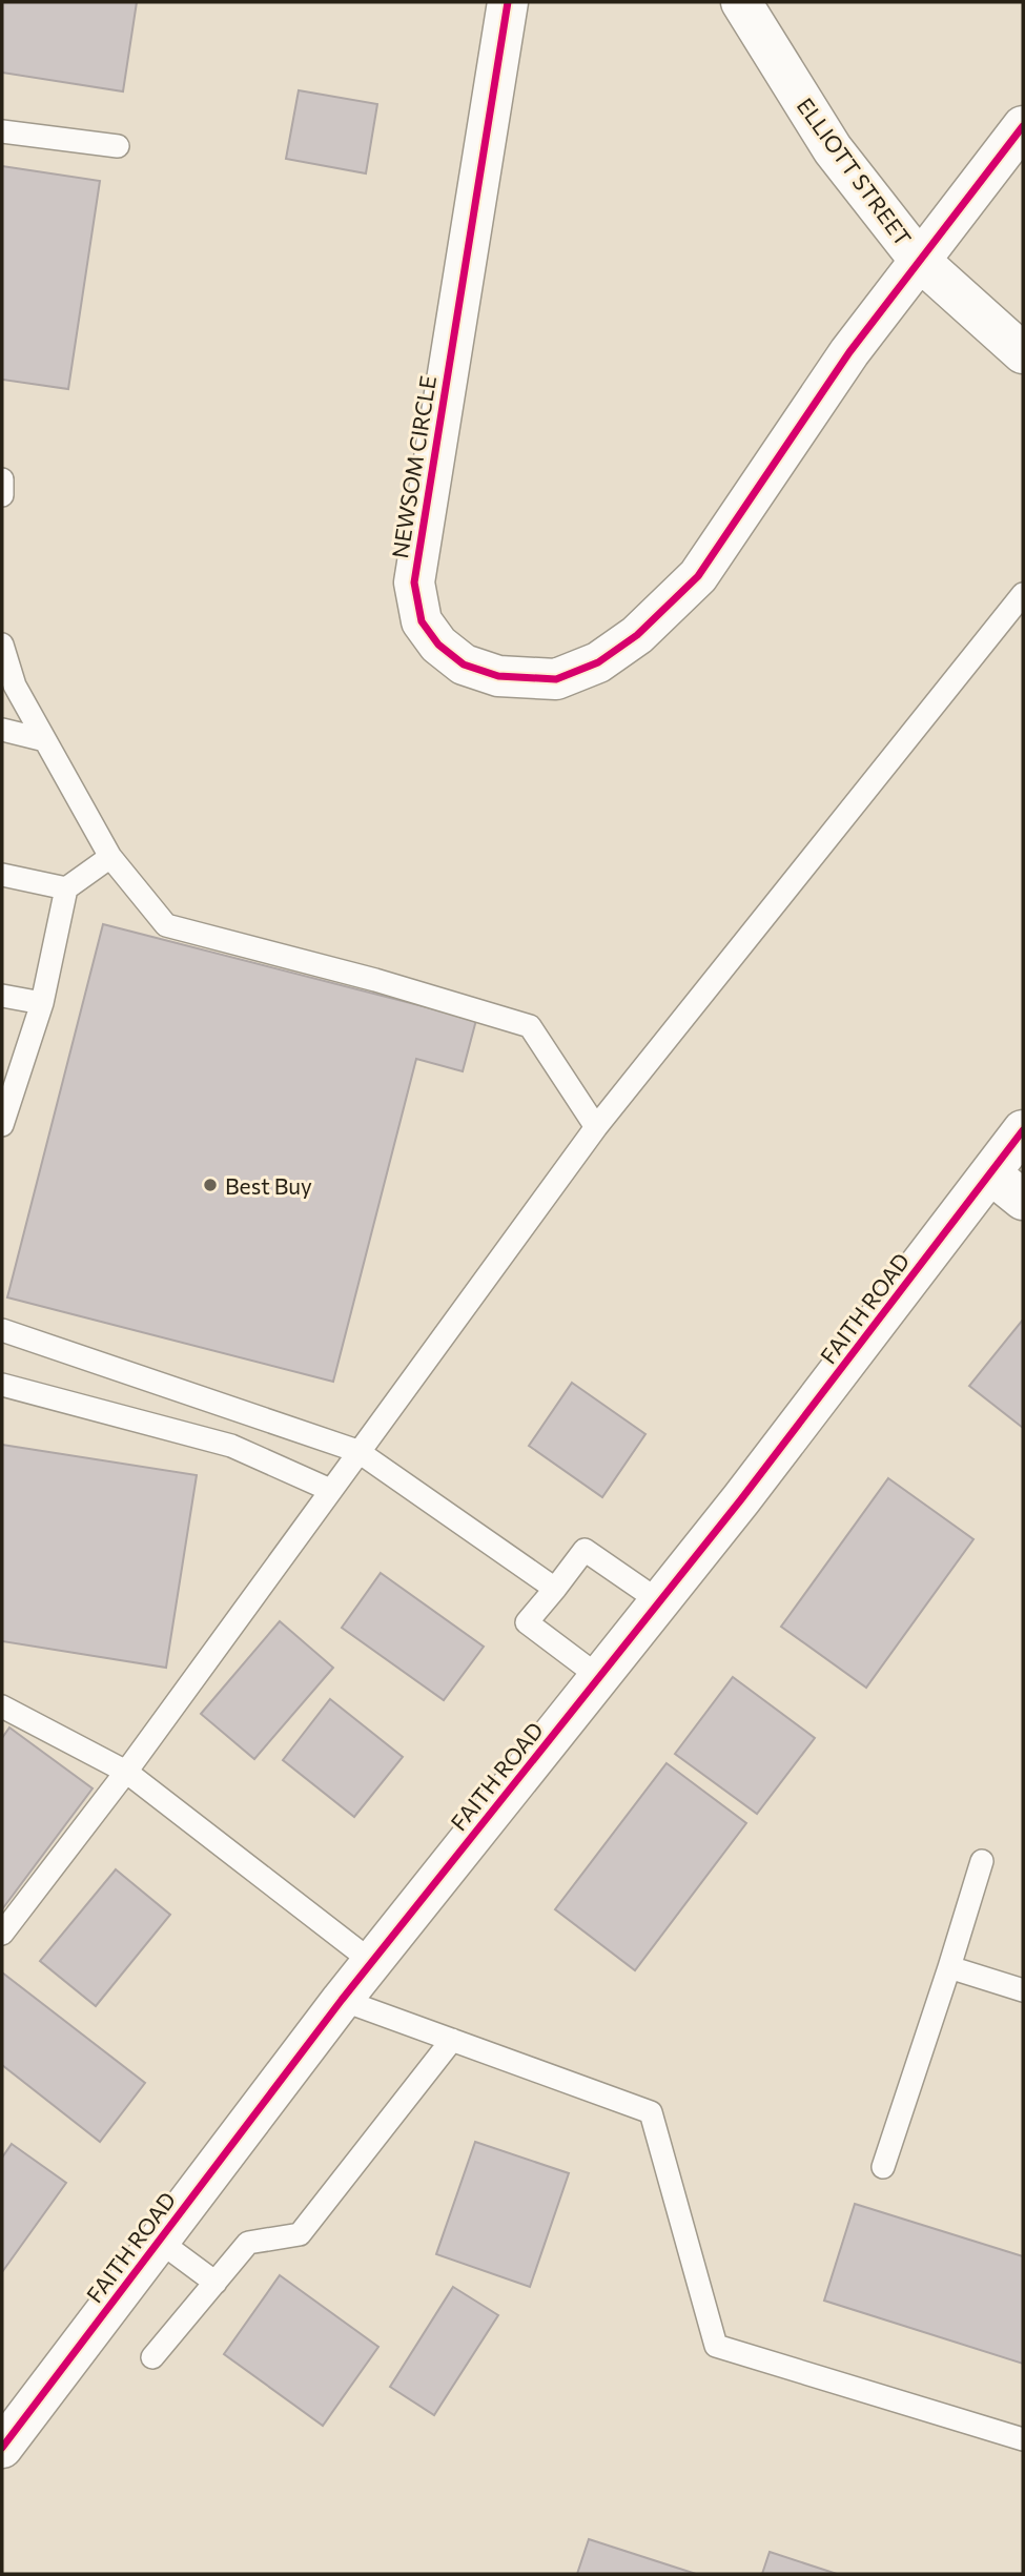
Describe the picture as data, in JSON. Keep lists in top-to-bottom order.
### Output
{
  "streets": {
    "street": ["ELLIOTT STREET", "NEWSOM CIRCLE", "FAITH ROAD"]
  },
  "crossings": [
    ["ELLIOTT STREET", "NEWSOM CIRCLE"]
  ],
  "places": ["Best Buy"]
}
